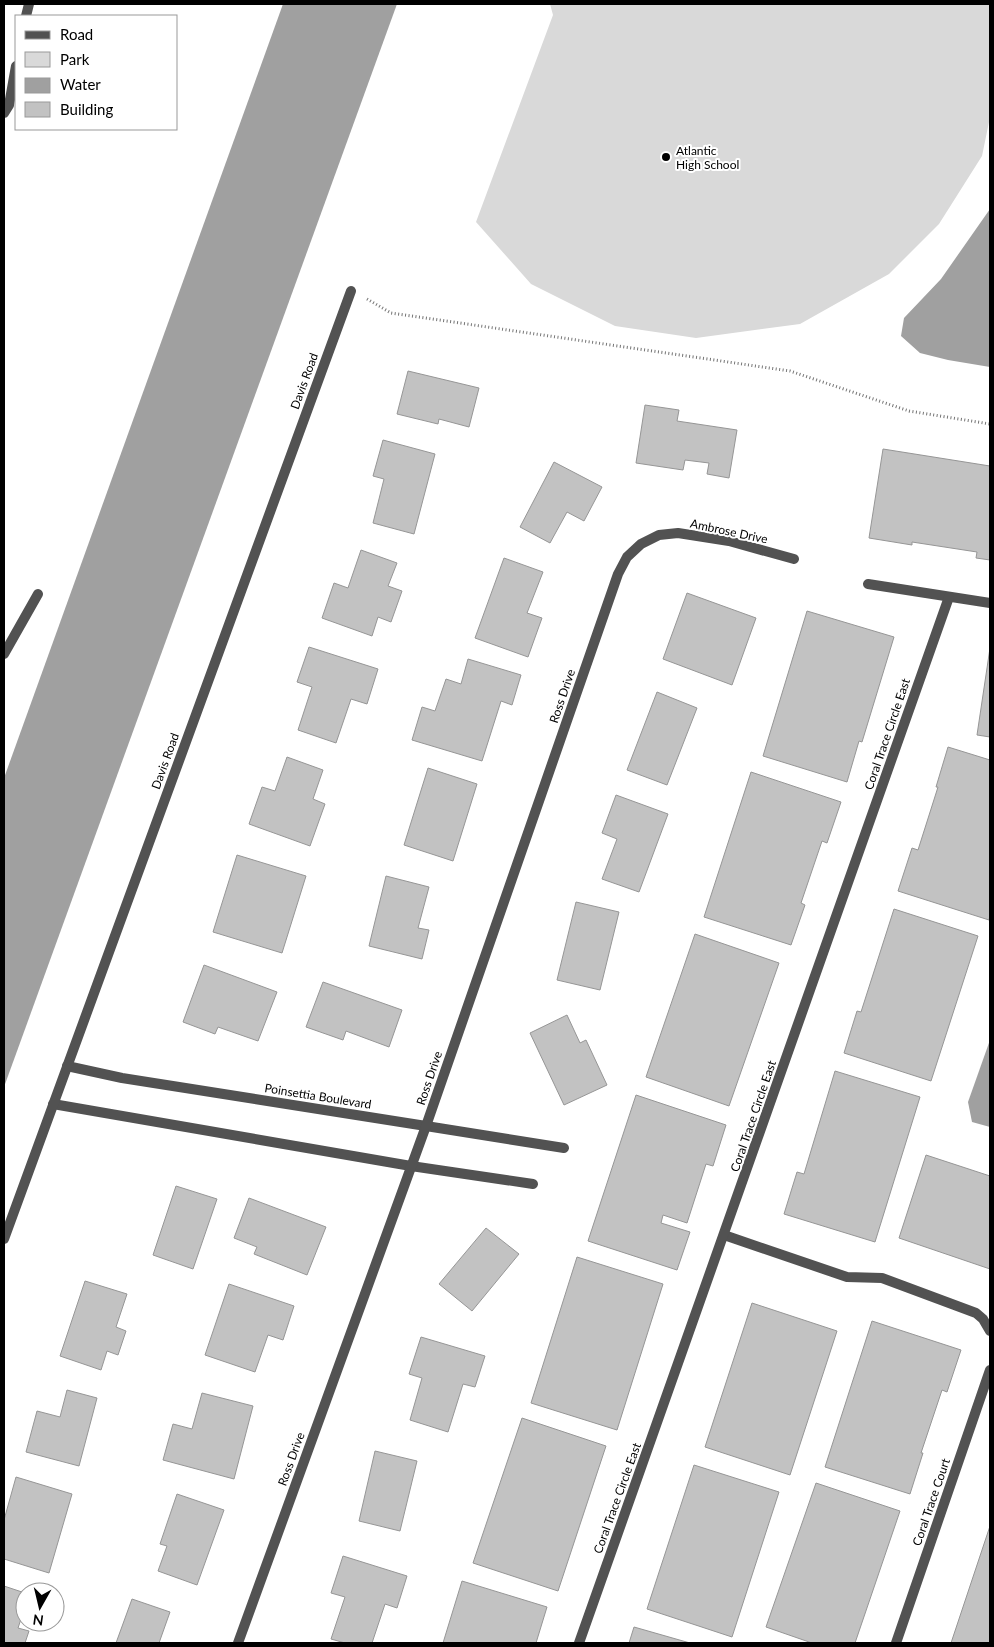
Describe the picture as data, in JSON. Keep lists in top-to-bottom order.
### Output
{
  "streets": {
    "street": [
      "Davis Road",
      "Ambrose Drive",
      "Ross Drive",
      "Coral Trace Circle East",
      "Poinsettia Boulevard",
      "Coral Trace Court"
    ]
  },
  "crossings": [
    ["Davis Road", "Poinsettia Boulevard"],
    ["Ambrose Drive", "Ross Drive"],
    ["Ross Drive", "Poinsettia Boulevard"]
  ],
  "places": ["Atlantic High School"],
  "legend": [
    "Road",
    "Park",
    "Water",
    "Building"
  ],
  "north": "bottom"
}
